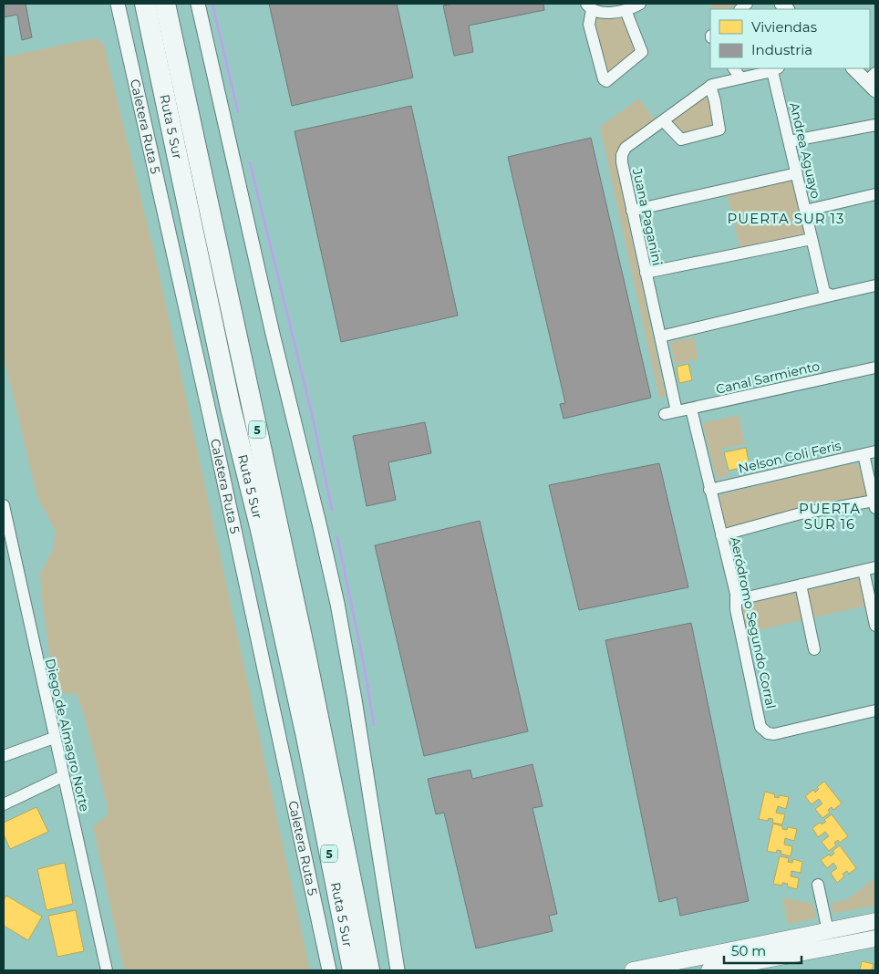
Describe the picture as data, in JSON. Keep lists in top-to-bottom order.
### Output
{
  "streets": {
    "highway": ["Ruta 5 Sur", "5"],
    "street": [
      "Caletera Ruta 5",
      "Andrea Aguayo",
      "Juana Paganini",
      "Canal Sarmiento",
      "Nelson Coli Feris",
      "Aeródromo Segundo Corral",
      "Diego de Almagro Norte"
    ]
  },
  "crossings": [
    ["Andrea Aguayo", "Juana Paganini"],
    ["Juana Paganini", "Canal Sarmiento"],
    ["Canal Sarmiento", "Aeródromo Segundo Corral"],
    ["Nelson Coli Feris", "Aeródromo Segundo Corral"]
  ],
  "districts": ["PUERTA SUR 13", "PUERTA SUR 16"],
  "legend": ["Viviendas", "Industria"],
  "scale_bar": "50 m"
}
